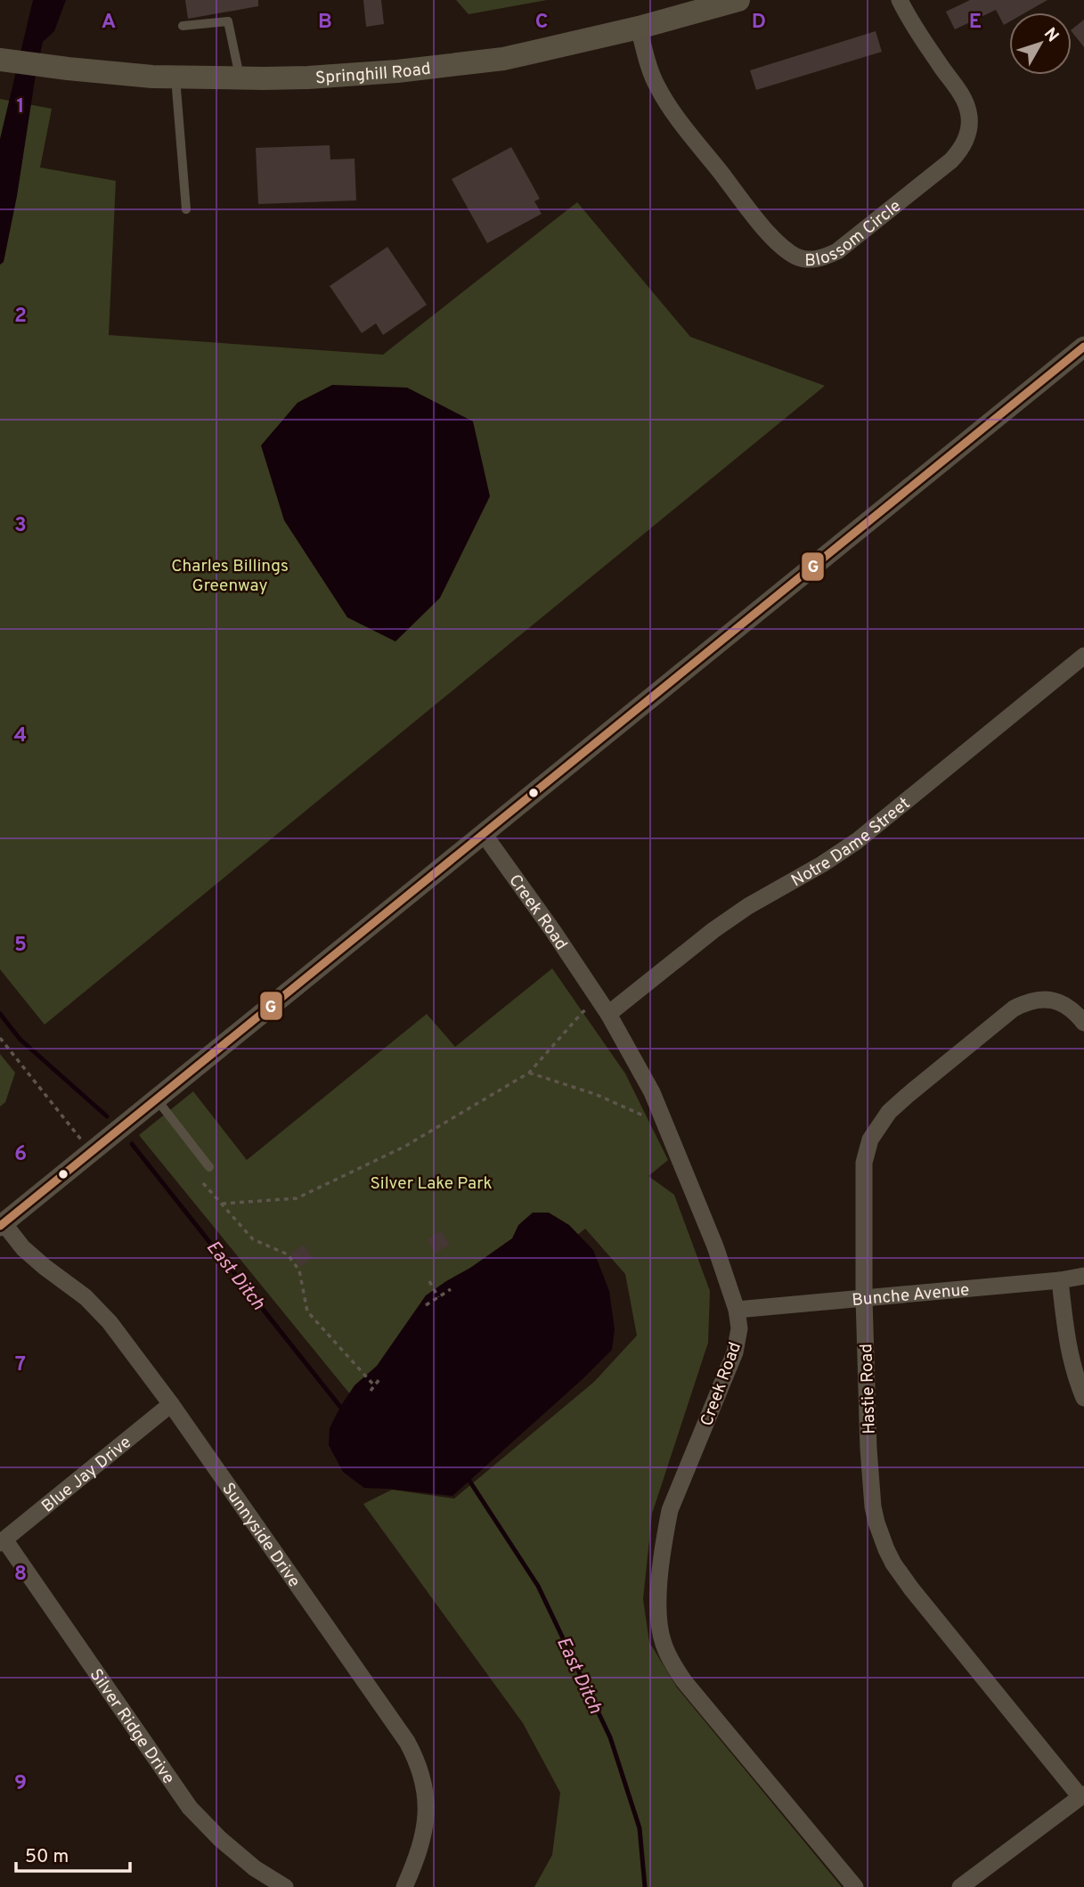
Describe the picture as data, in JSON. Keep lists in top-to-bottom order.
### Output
{
  "streets": {
    "main road": ["Springhill Road"],
    "street": [
      "Blossom Circle",
      "Notre Dame Street",
      "Creek Road",
      "Bunche Avenue",
      "Hastie Road",
      "Blue Jay Drive",
      "Sunnyside Drive",
      "Silver Ridge Drive"
    ]
  },
  "crossings": [
    ["Springhill Road", "Blossom Circle"],
    ["Notre Dame Street", "Creek Road"],
    ["Creek Road", "Bunche Avenue"],
    ["Bunche Avenue", "Hastie Road"],
    ["Blue Jay Drive", "Sunnyside Drive"],
    ["Blue Jay Drive", "Silver Ridge Drive"]
  ],
  "water": ["East Ditch"],
  "parks": ["Charles Billings Greenway", "Silver Lake Park"],
  "lines": ["transit line G"],
  "scale_bar": "50 m",
  "north": "top right",
  "grid": {
    "columns": [
      "A",
      "B",
      "C",
      "D",
      "E"
    ],
    "rows": [
      "1",
      "2",
      "3",
      "4",
      "5",
      "6",
      "7",
      "8",
      "9"
    ]
  }
}
